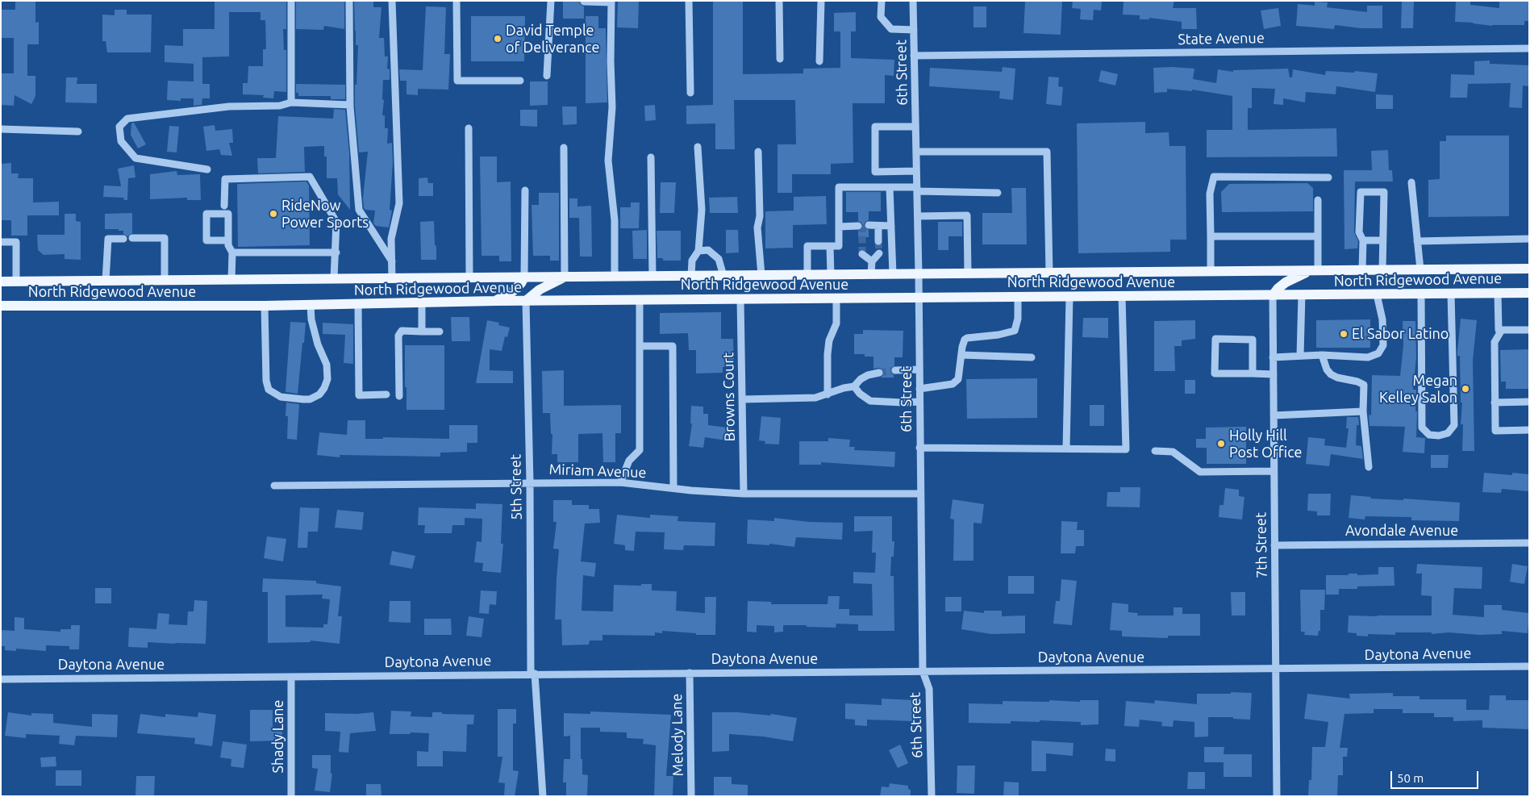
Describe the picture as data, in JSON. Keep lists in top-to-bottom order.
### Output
{
  "streets": {
    "main road": ["North Ridgewood Avenue"],
    "street": [
      "State Avenue",
      "6th Street",
      "Browns Court",
      "Miriam Avenue",
      "5th Street",
      "Avondale Avenue",
      "7th Street",
      "Daytona Avenue",
      "Melody Lane",
      "Shady Lane"
    ]
  },
  "crossings": [
    ["State Avenue", "6th Street"],
    ["6th Street", "North Ridgewood Avenue"],
    ["6th Street", "Miriam Avenue"],
    ["6th Street", "Daytona Avenue"],
    ["North Ridgewood Avenue", "Browns Court"],
    ["North Ridgewood Avenue", "5th Street"],
    ["North Ridgewood Avenue", "7th Street"],
    ["Browns Court", "Miriam Avenue"],
    ["Miriam Avenue", "5th Street"],
    ["5th Street", "Daytona Avenue"],
    ["Avondale Avenue", "7th Street"],
    ["7th Street", "Daytona Avenue"],
    ["Daytona Avenue", "Melody Lane"],
    ["Daytona Avenue", "Shady Lane"]
  ],
  "places": [
    "David Temple of Deliverance",
    "RideNow Power Sports",
    "El Sabor Latino",
    "Megan Kelley Salon",
    "Holly Hill Post Office"
  ],
  "scale_bar": "50 m"
}
